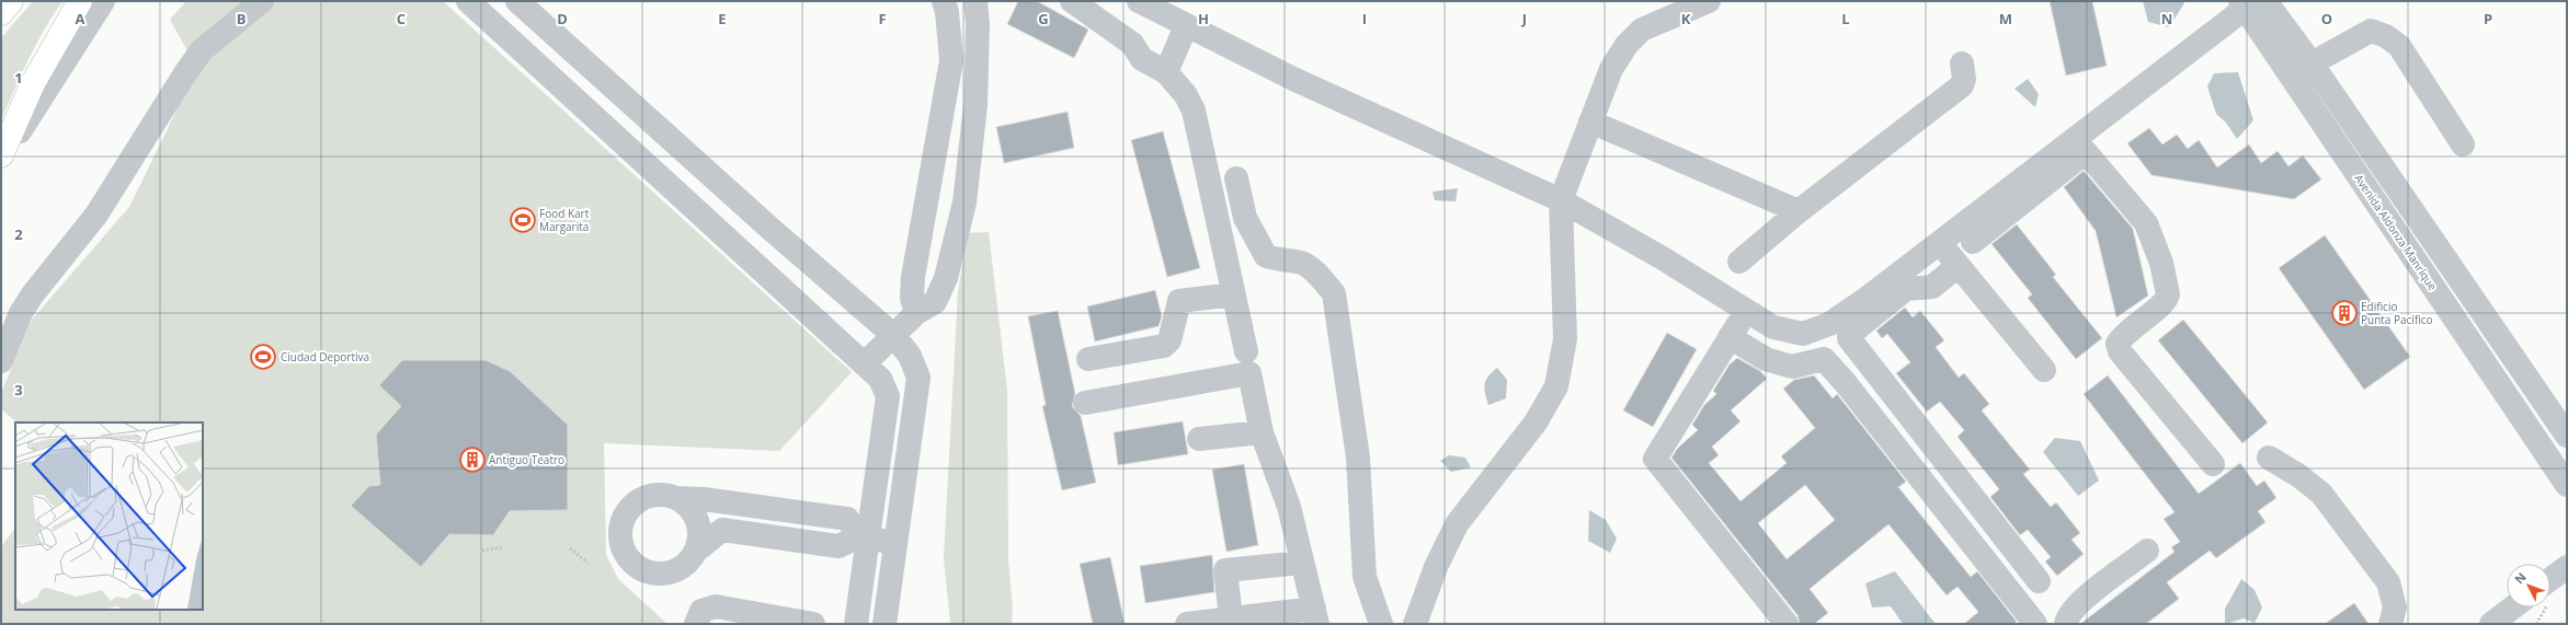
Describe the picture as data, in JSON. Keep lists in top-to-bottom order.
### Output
{
  "streets": {
    "street": ["Avenida Aldonza Manrique"]
  },
  "places": {
    "sports": ["Food Kart Margarita", "Ciudad Deportiva"],
    "building": ["Edificio Punta Pacífico", "Antiguo Teatro"]
  },
  "north": "top left",
  "grid": {
    "columns": [
      "A",
      "B",
      "C",
      "D",
      "E",
      "F",
      "G",
      "H",
      "I",
      "J",
      "K",
      "L",
      "M",
      "N",
      "O",
      "P"
    ],
    "rows": ["1", "2", "3"]
  }
}
